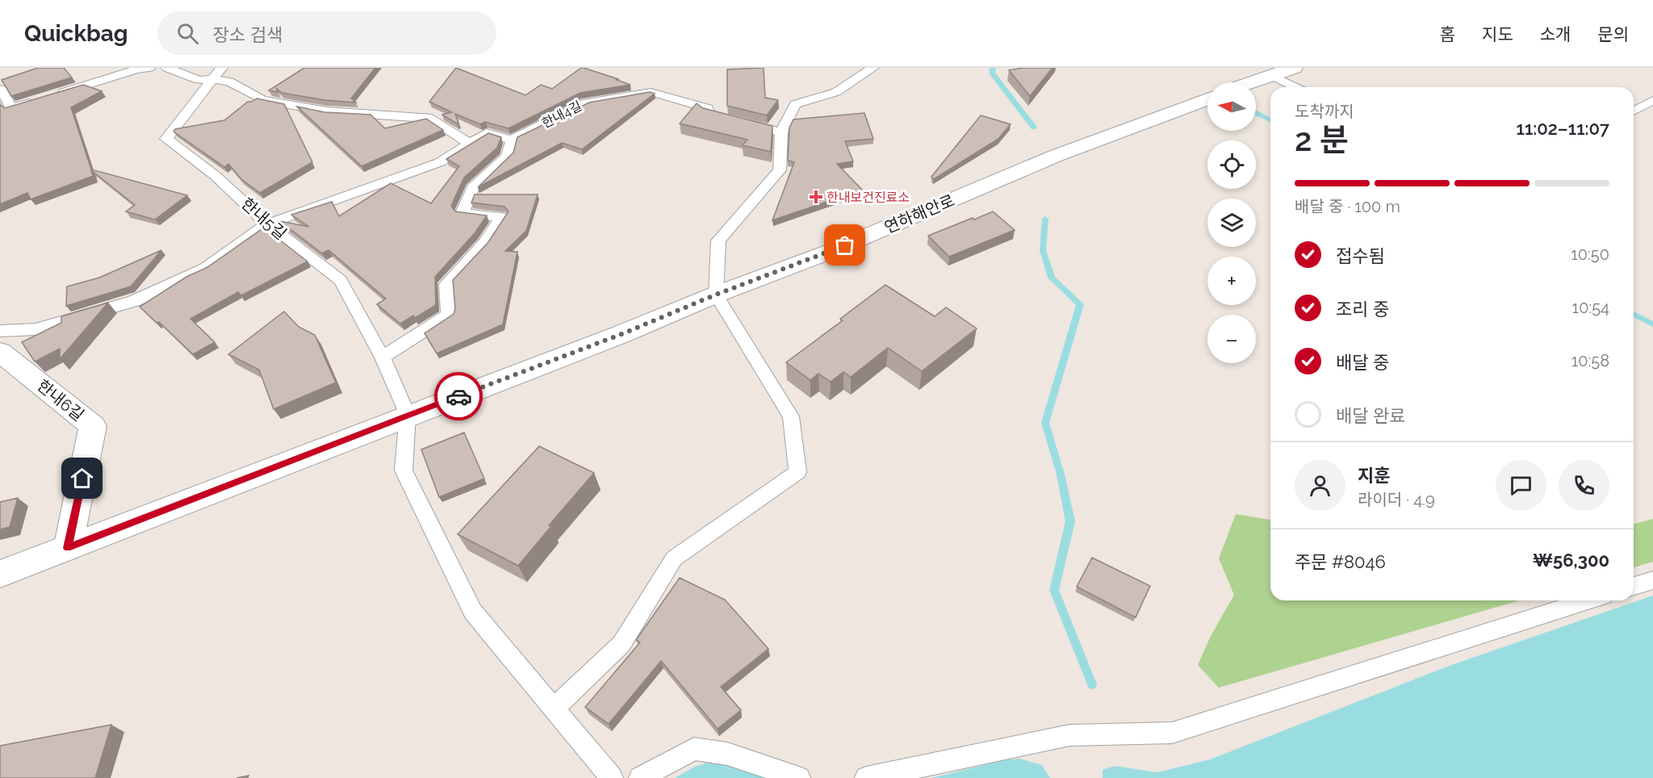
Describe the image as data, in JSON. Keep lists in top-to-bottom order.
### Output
{
  "streets": {
    "street": ["연하해안로", "한내6길"],
    "lane": ["한내4길", "한내5길"]
  },
  "crossings": [
    ["연하해안로", "한내5길"],
    ["연하해안로", "한내6길"]
  ],
  "places": {
    "health": ["한내보건진료소"]
  },
  "north": "left",
  "page": {
    "header": "Quickbag",
    "search": "장소 검색",
    "nav": [
      "홈",
      "지도",
      "소개",
      "문의"
    ],
    "map_buttons": ["+", "−"],
    "heading": ["2 분", "도착까지", "11:02–11:07"],
    "panel": [
      "지훈",
      "라이더 · 4.9",
      "주문 #8046",
      "₩56,300"
    ],
    "bar": "배달 중 · 100 m",
    "list": [
      ["접수됨", "10:50"],
      ["조리 중", "10:54"],
      ["배달 중", "10:58"],
      "배달 완료"
    ]
  }
}
